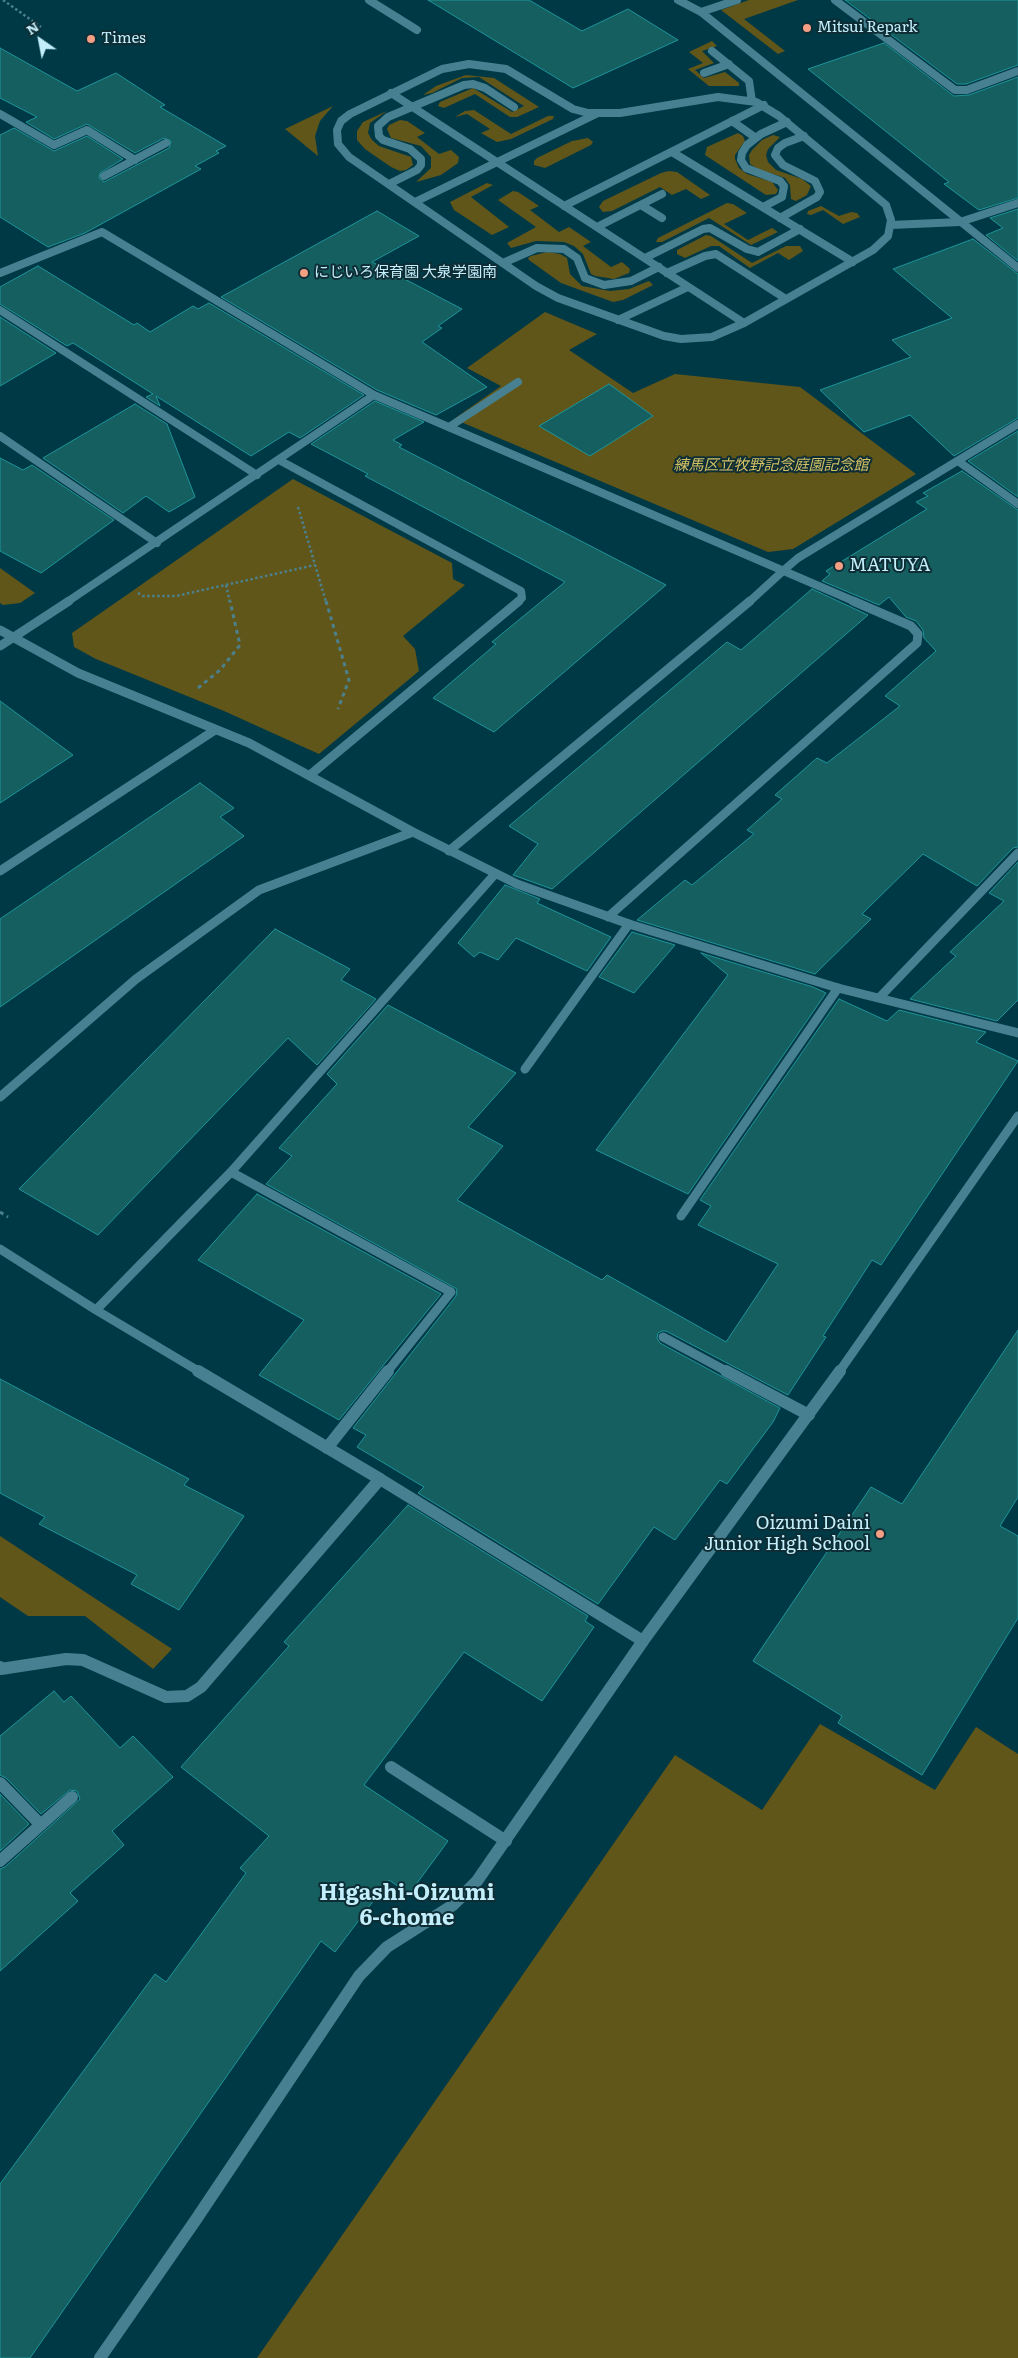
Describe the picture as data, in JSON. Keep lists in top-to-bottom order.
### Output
{
  "districts": ["Higashi-Oizumi 6-chome"],
  "parks": ["練馬区立牧野記念庭園記念館"],
  "places": [
    "Mitsui Repark",
    "Times",
    "にじいろ保育園 大泉学園南",
    "MATUYA",
    "Oizumi Daini Junior High School"
  ],
  "north": "top left"
}
